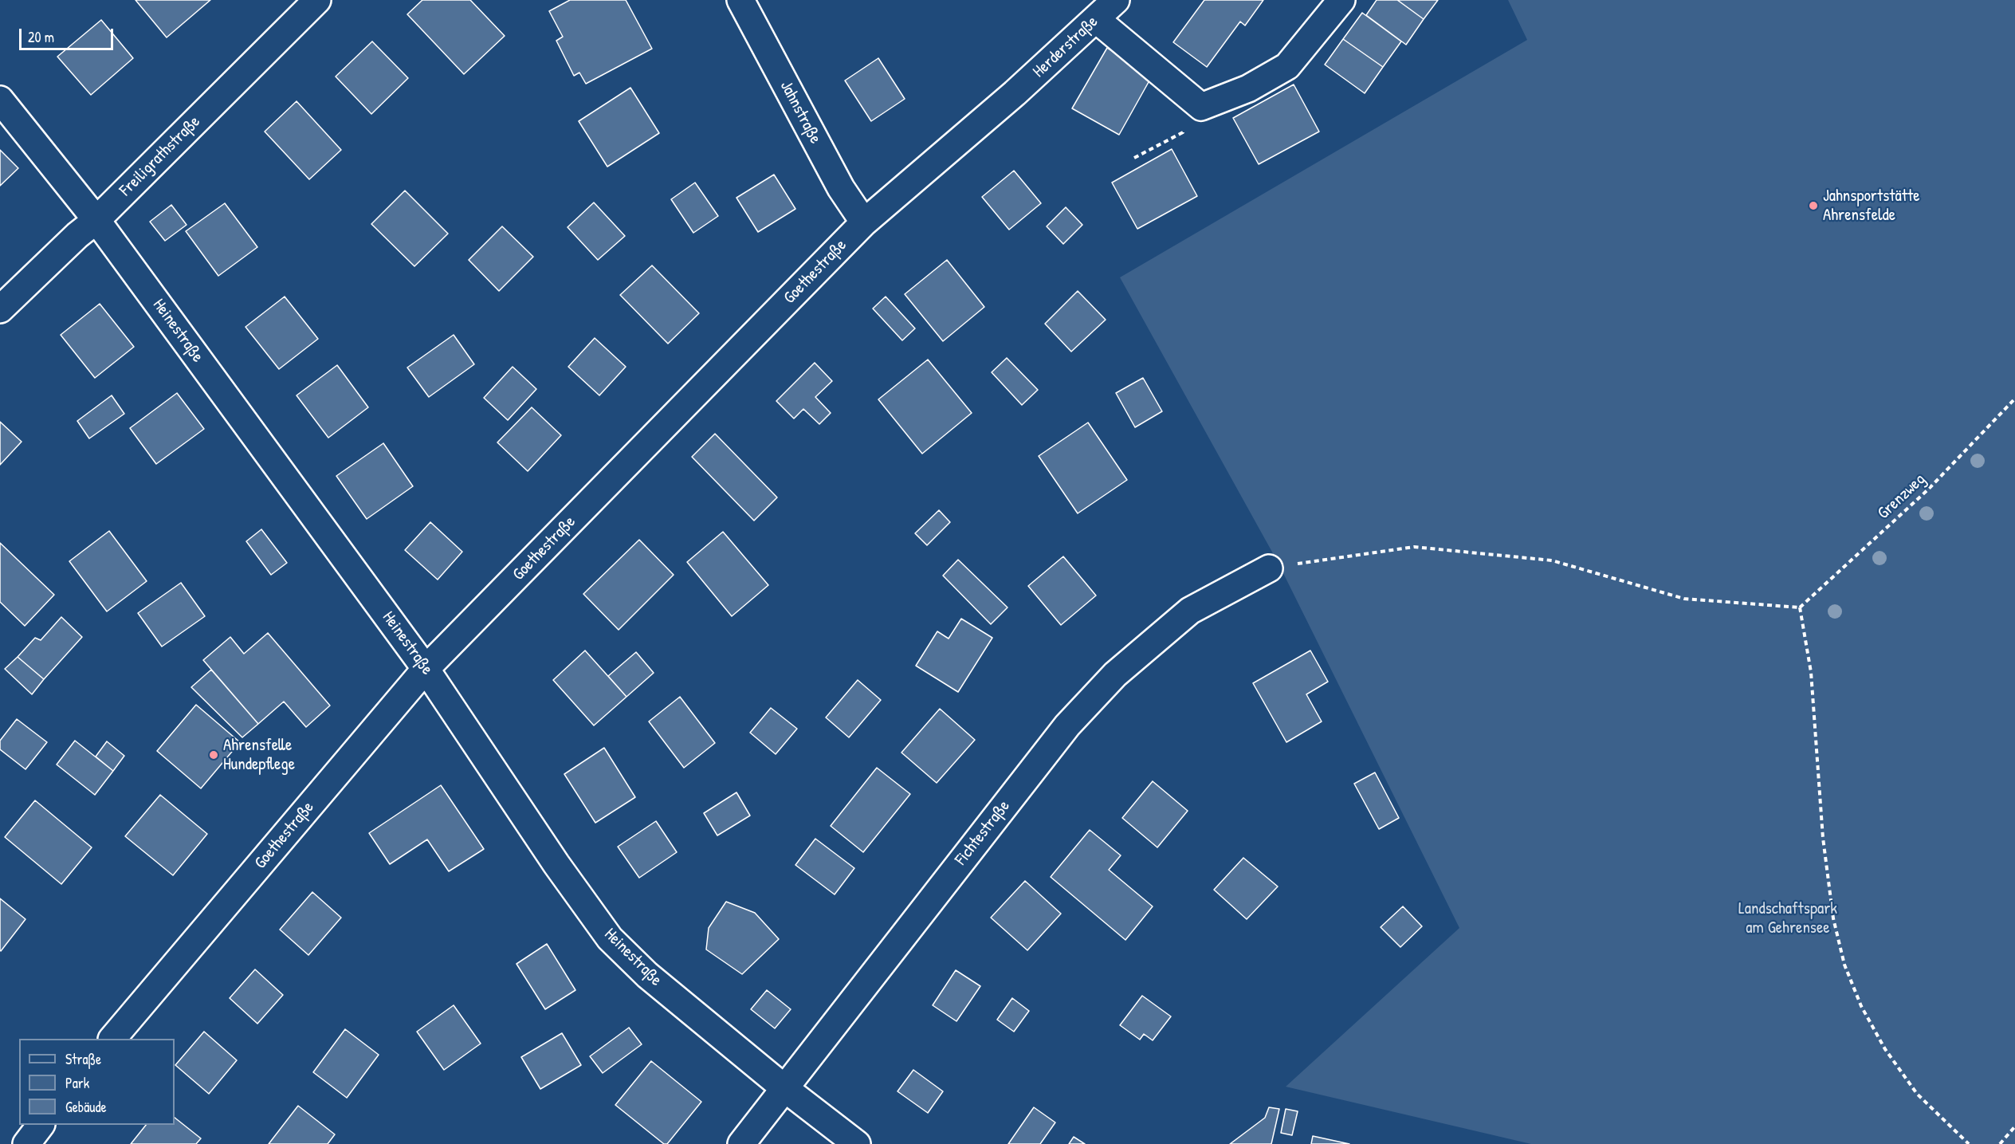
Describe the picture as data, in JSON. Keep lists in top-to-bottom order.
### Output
{
  "streets": {
    "street": [
      "Herderstraße",
      "Jahnstraße",
      "Freiligrathstraße",
      "Goethestraße",
      "Heinestraße",
      "Fichtestraße"
    ],
    "path": ["Grenzweg"]
  },
  "crossings": [
    ["Herderstraße", "Goethestraße"],
    ["Jahnstraße", "Goethestraße"],
    ["Freiligrathstraße", "Heinestraße"],
    ["Goethestraße", "Heinestraße"],
    ["Heinestraße", "Fichtestraße"]
  ],
  "parks": ["Landschaftspark am Gehrensee"],
  "places": ["Jahnsportstätte Ahrensfelde", "Ahrensfelle Hundepflege"],
  "legend": ["Straße", "Park", "Gebäude"],
  "scale_bar": "20 m"
}
